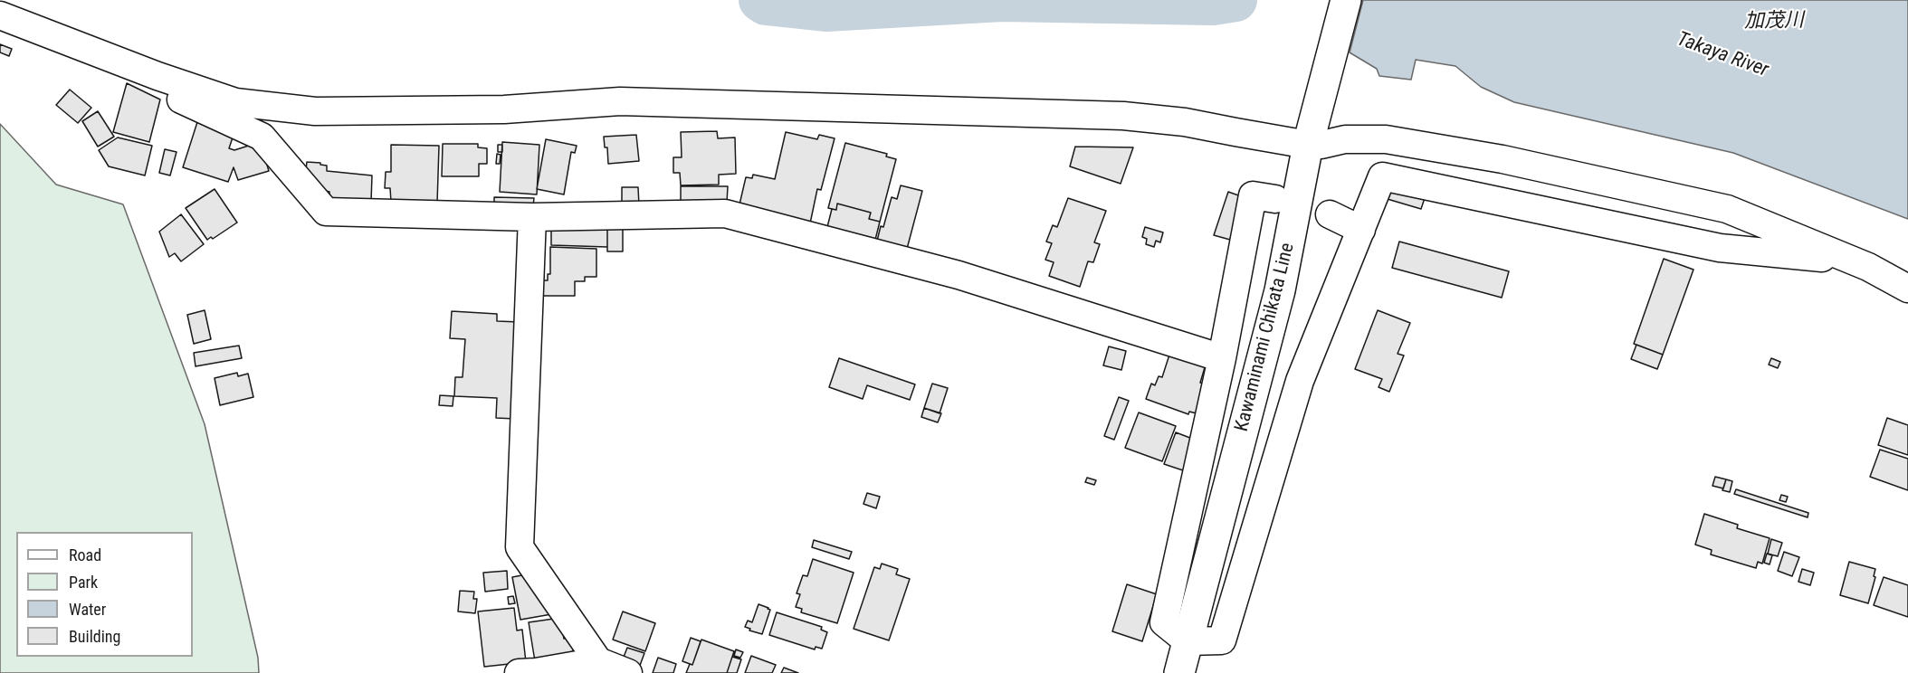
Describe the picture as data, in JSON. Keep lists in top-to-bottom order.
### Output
{
  "streets": {
    "main road": ["Kawaminami Chikata Line"]
  },
  "water": ["加茂川", "Takaya River"],
  "legend": [
    "Road",
    "Park",
    "Water",
    "Building"
  ]
}
